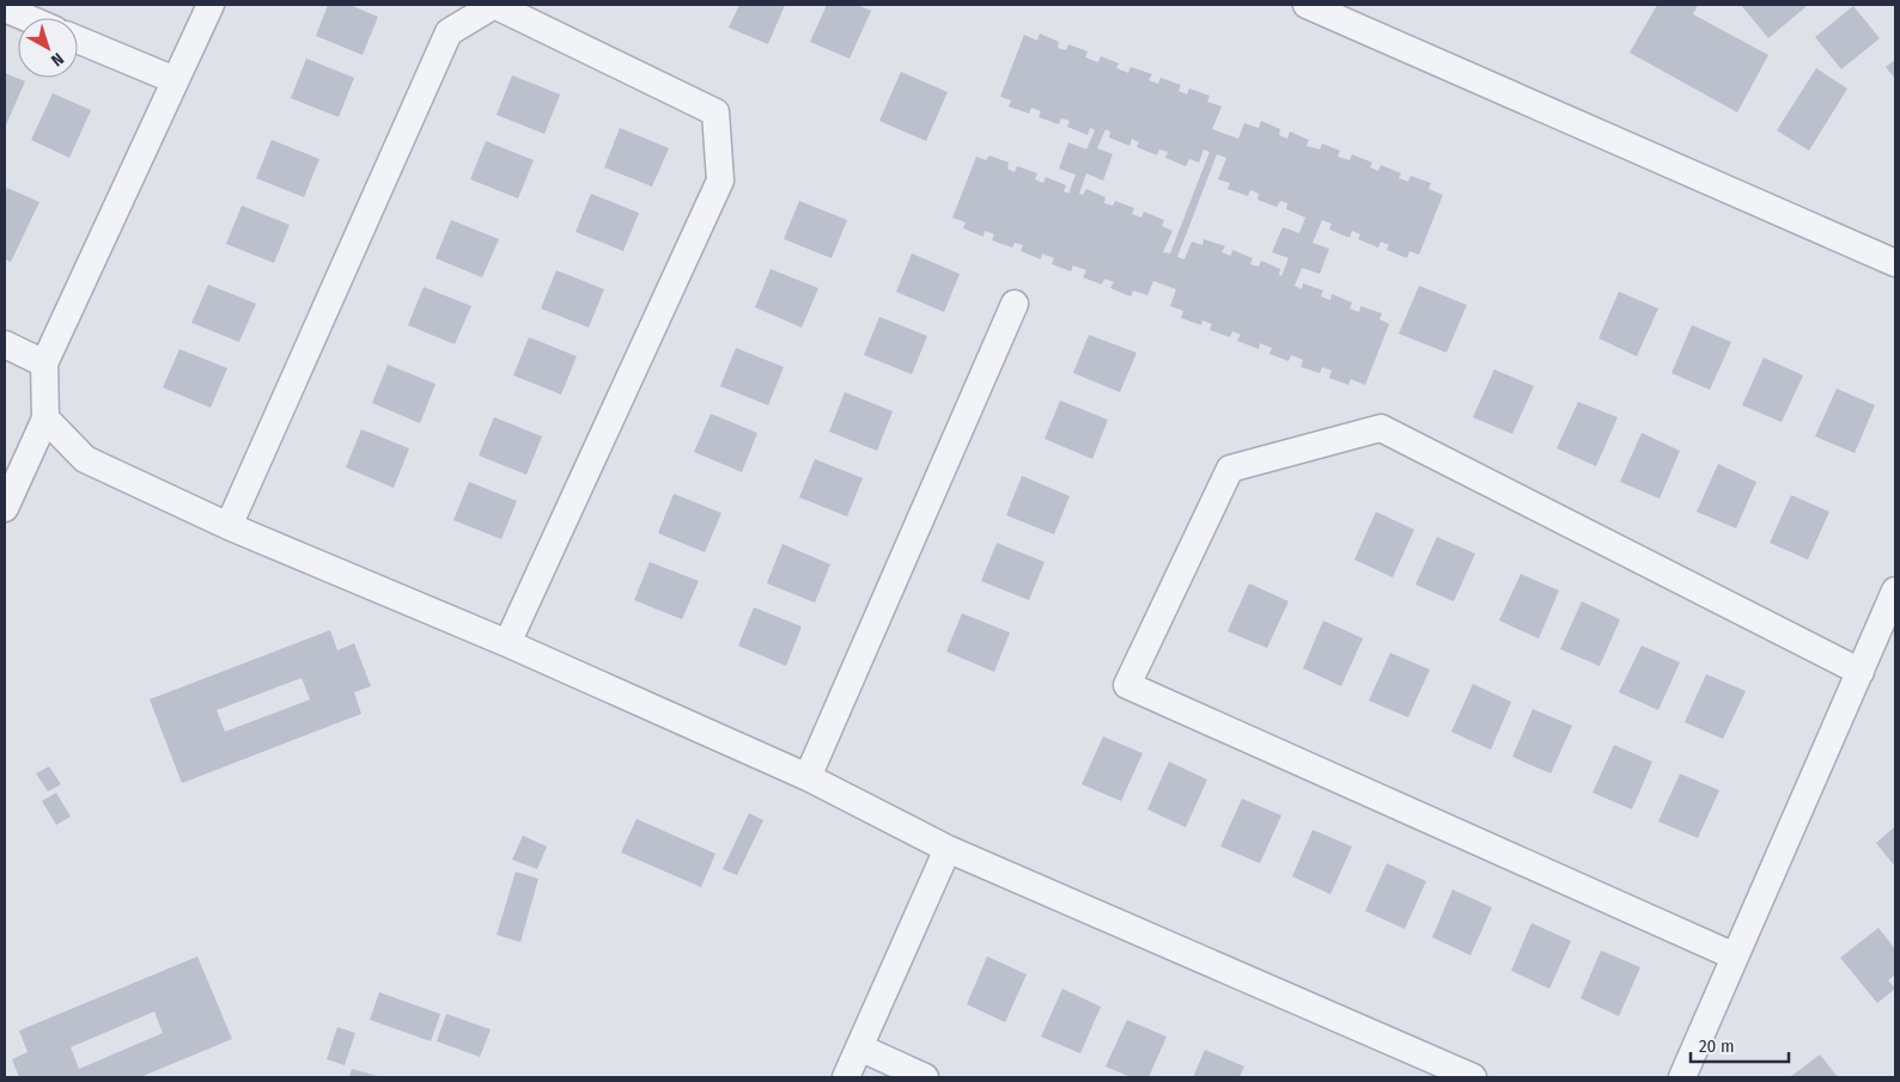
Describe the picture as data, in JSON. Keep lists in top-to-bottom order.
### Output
{
  "scale_bar": "20 m",
  "north": "bottom right"
}
